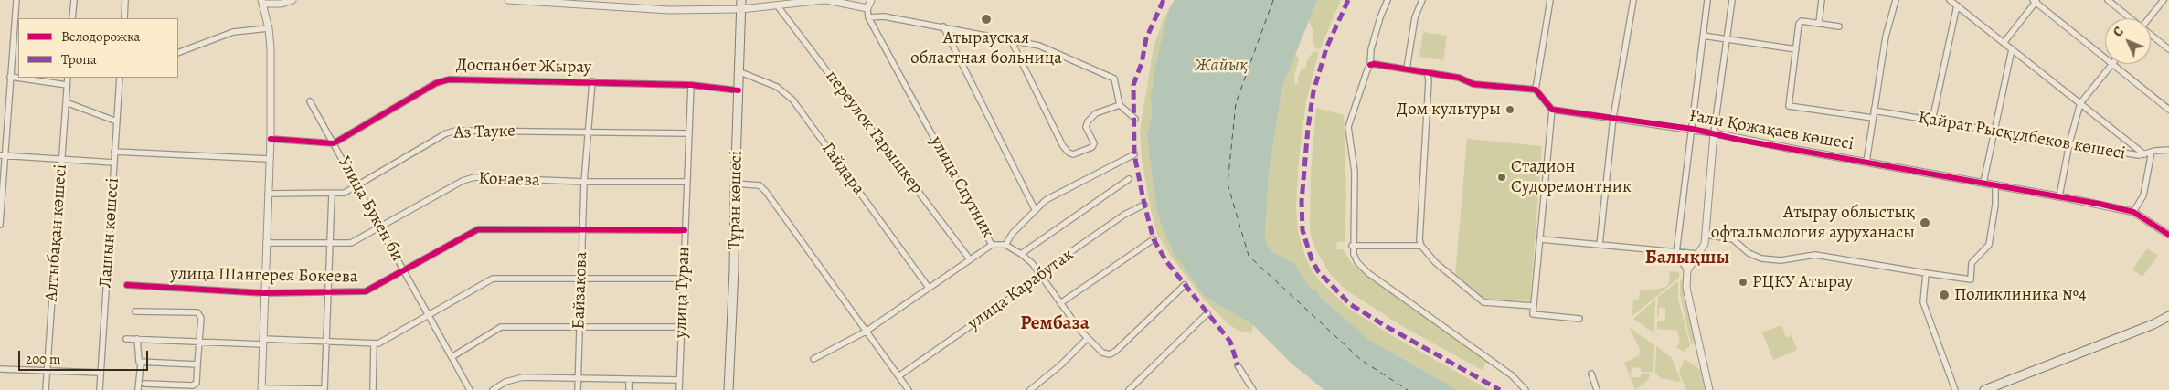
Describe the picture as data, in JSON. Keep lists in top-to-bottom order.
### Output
{
  "streets": {
    "main road": ["Тұран көшесі"],
    "street": [
      "Доспанбет Жырау",
      "Ғали Қожақаев көшесі",
      "Аз Тауке",
      "переулок Гарышкер",
      "Қайрат Рысқұлбеков көшесі",
      "Гайдара",
      "Конаева",
      "улица Спутник",
      "Улица Букен би",
      "Алтыбақан көшесі",
      "Лашын көшесі",
      "улица Шангерея Бокеева",
      "улица Карабутак",
      "Байзакова",
      "улица Туран"
    ]
  },
  "crossings": [
    ["Доспанбет Жырау", "Тұран көшесі"],
    ["Доспанбет Жырау", "Улица Букен би"],
    ["Доспанбет Жырау", "Байзакова"],
    ["Доспанбет Жырау", "улица Туран"],
    ["Аз Тауке", "Улица Букен би"],
    ["Аз Тауке", "Байзакова"],
    ["Аз Тауке", "улица Туран"],
    ["Гайдара", "Тұран көшесі"],
    ["Конаева", "Улица Букен би"],
    ["Конаева", "Байзакова"],
    ["Конаева", "улица Туран"],
    ["улица Спутник", "улица Карабутак"],
    ["Улица Букен би", "улица Шангерея Бокеева"],
    ["улица Шангерея Бокеева", "Байзакова"],
    ["улица Шангерея Бокеева", "улица Туран"]
  ],
  "districts": ["Балықшы", "Рембаза"],
  "water": ["Жайық"],
  "places": [
    "Атырауская областная больница",
    "Дом культуры",
    "Стадион Судоремонтник",
    "Атырау облыстық офтальмология ауруханасы",
    "РЦКУ Атырау",
    "Поликлиника №4"
  ],
  "legend": ["Велодорожка", "Тропа"],
  "scale_bar": "200 m",
  "north": "top left"
}
